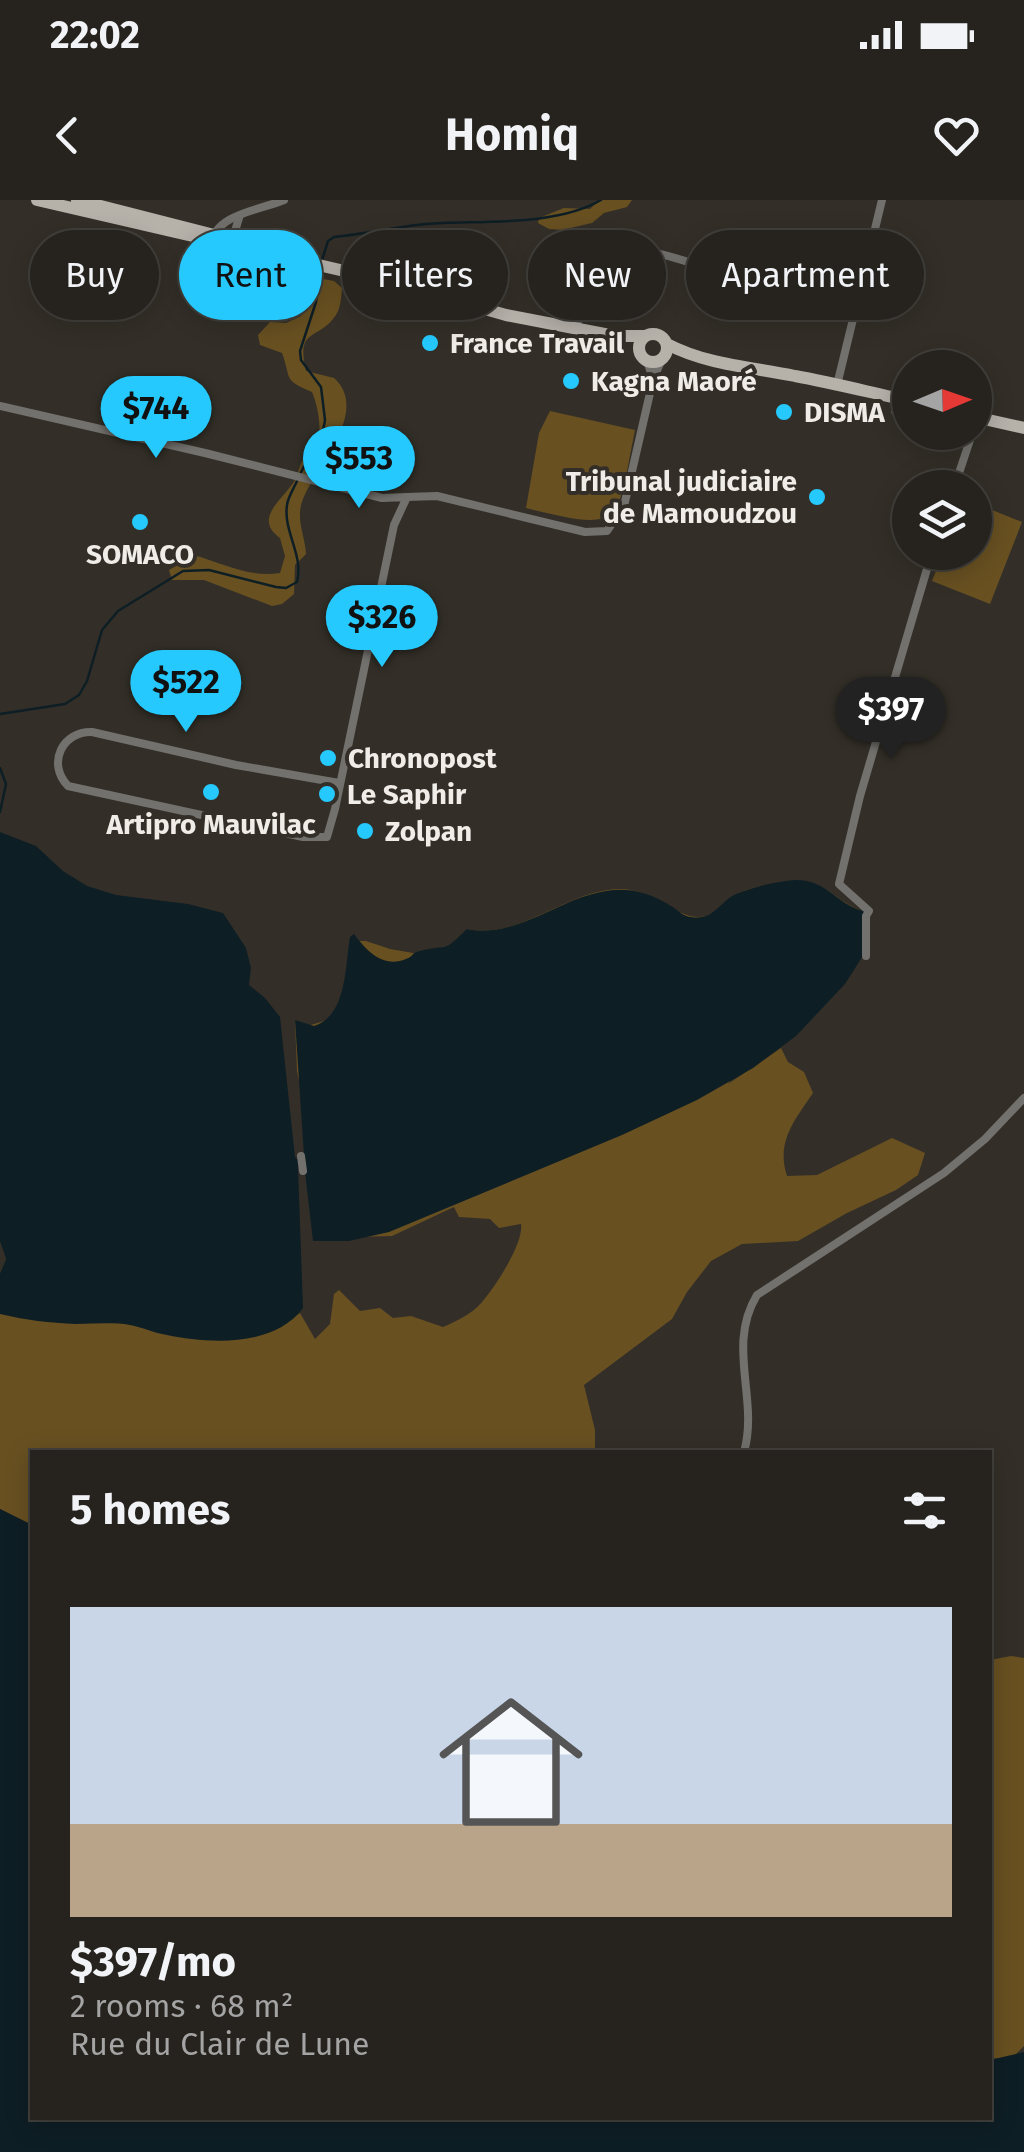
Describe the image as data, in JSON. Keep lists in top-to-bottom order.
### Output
{
  "places": [
    "France Travail",
    "Kagna Maoré",
    "DISMA",
    "Tribunal judiciaire de Mamoudzou",
    "SOMACO",
    "Chronopost",
    "Artipro Mauvilac",
    "Le Saphir",
    "Zolpan"
  ],
  "north": "right",
  "page": {
    "status": "22:02",
    "header": "Homiq",
    "chip": [
      "Buy",
      "Rent",
      "Filters",
      "New",
      "Apartment"
    ],
    "price": [
      "$744",
      "$553",
      "$326",
      "$522",
      "$397"
    ],
    "heading": "5 homes",
    "list": [
      {
        "name": "$397/mo",
        "note": "2 rooms · 68 m² · Rue du Clair de Lune"
      }
    ]
  }
}
